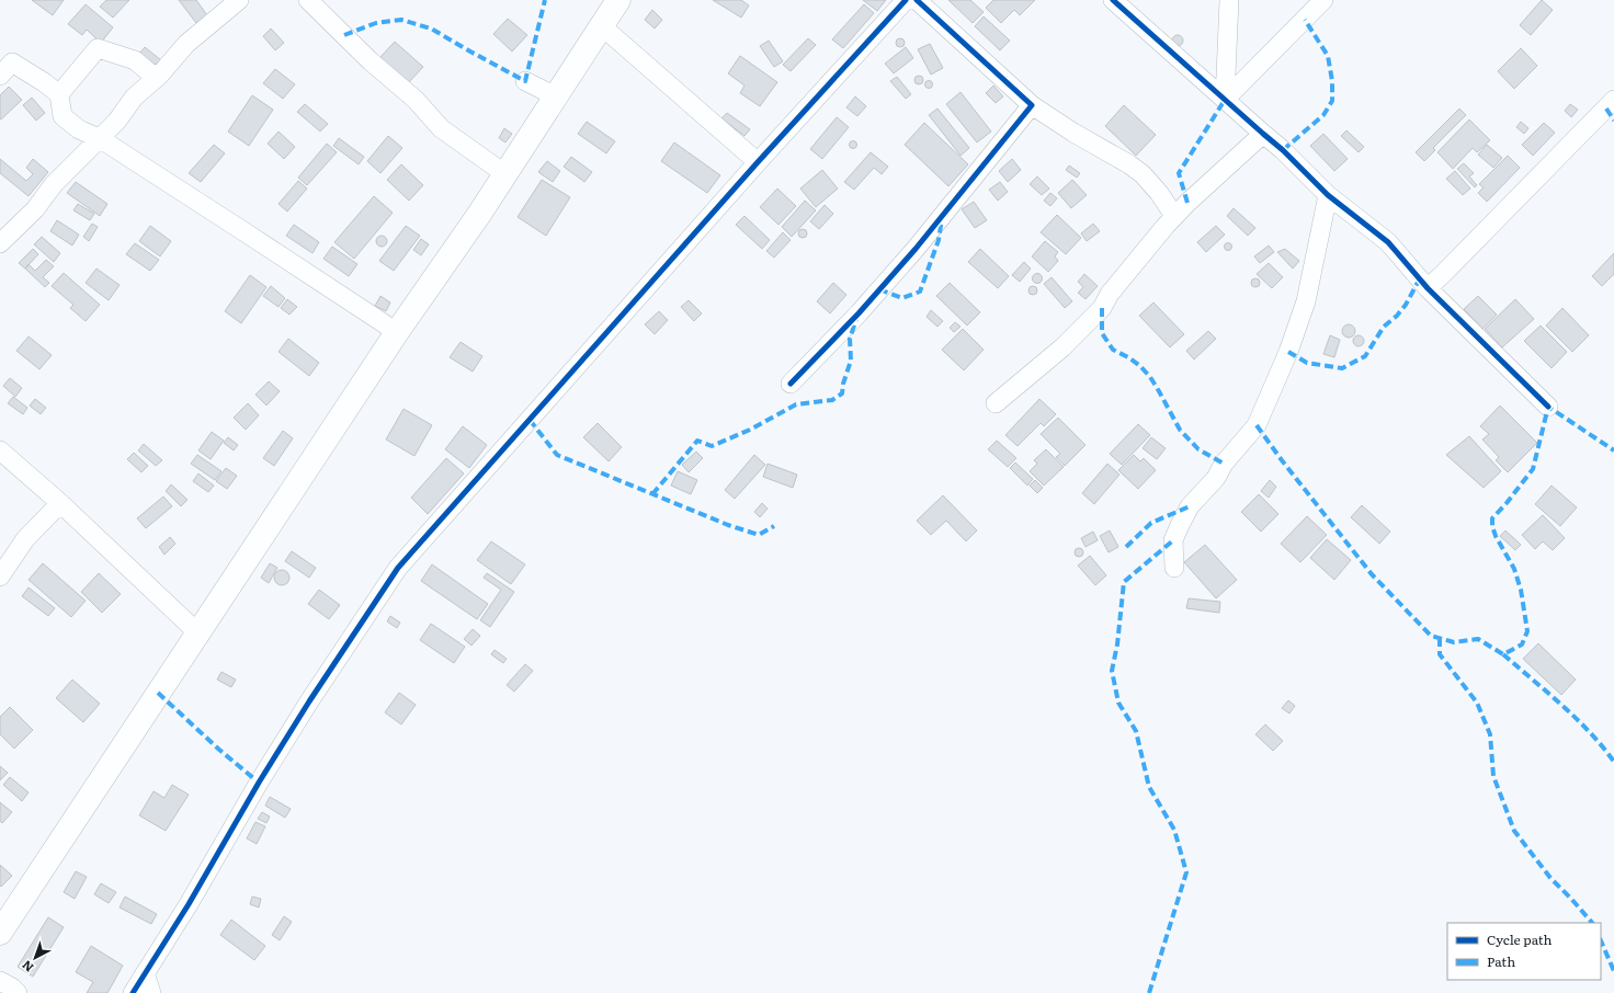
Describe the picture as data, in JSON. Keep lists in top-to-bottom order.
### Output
{
  "legend": ["Cycle path", "Path"],
  "north": "bottom left"
}
